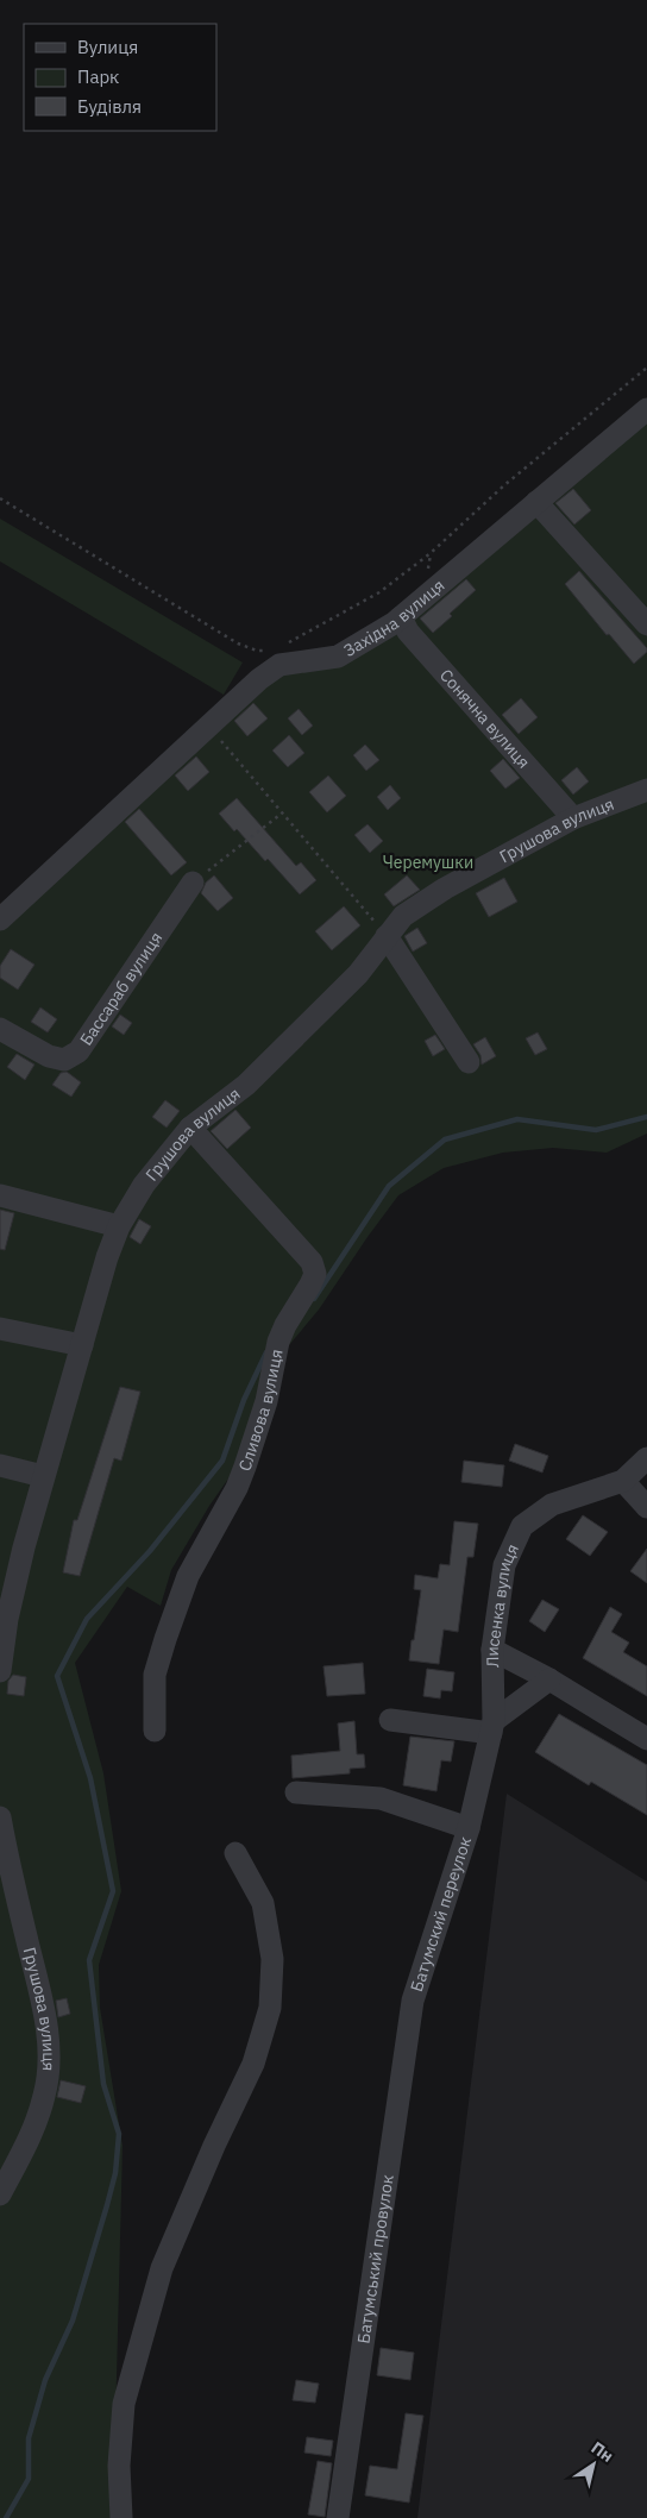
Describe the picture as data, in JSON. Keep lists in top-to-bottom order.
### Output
{
  "streets": {
    "street": [
      "Західна вулиця",
      "Сонячна вулиця",
      "Грушова вулиця",
      "Бассараб вулиця",
      "Сливова вулиця",
      "Лисенка вулиця",
      "Батумский переулок",
      "Батумський провулок"
    ]
  },
  "crossings": [
    ["Західна вулиця", "Сонячна вулиця"],
    ["Сонячна вулиця", "Грушова вулиця"],
    ["Грушова вулиця", "Сливова вулиця"],
    ["Лисенка вулиця", "Батумский переулок"],
    ["Батумский переулок", "Батумський провулок"]
  ],
  "parks": ["Черемушки"],
  "legend": ["Вулиця", "Парк", "Будівля"],
  "north": "top right"
}
